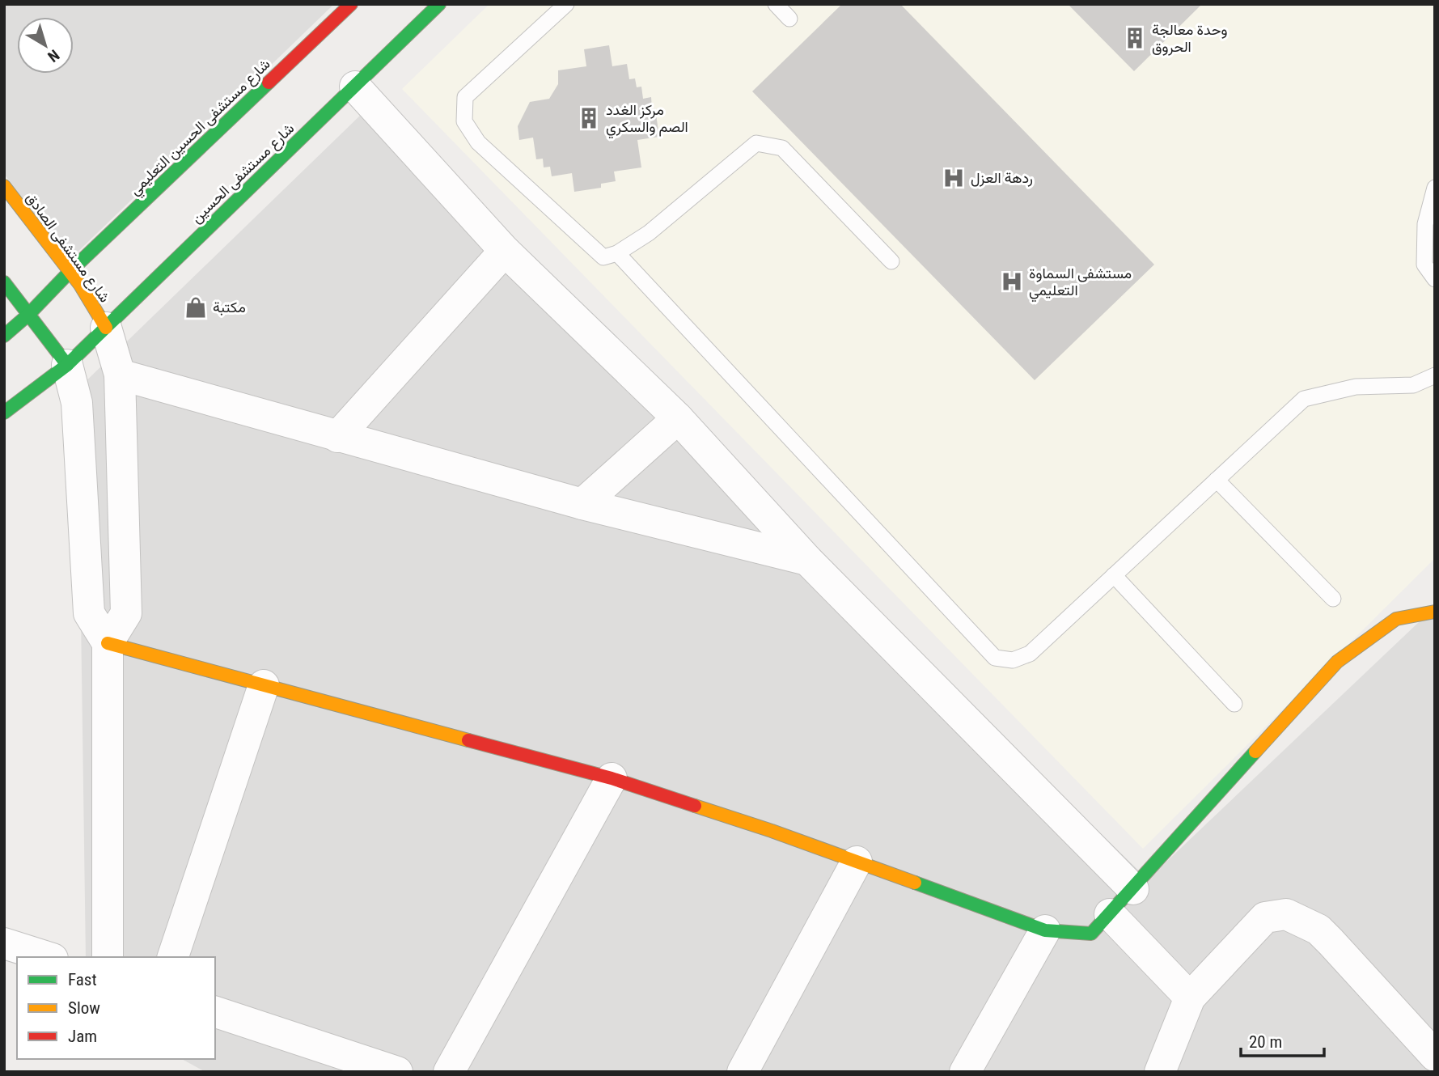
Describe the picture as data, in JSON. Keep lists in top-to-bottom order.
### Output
{
  "streets": {
    "street": ["شارع مستشفى الحسين التعليمي", "شارع مستشفى الحسين", "شارع مستشفى الصادق"]
  },
  "crossings": [
    ["شارع مستشفى الحسين التعليمي", "شارع مستشفى الصادق"],
    ["شارع مستشفى الحسين", "شارع مستشفى الصادق"]
  ],
  "places": {
    "building": ["وحدة معالجة الحروق", "مركز الغدد الصم والسكري"],
    "hospital": ["ردهة العزل", "مستشفى السماوة التعليمي"],
    "shop": ["مكتبة"]
  },
  "legend": ["Fast", "Slow", "Jam"],
  "scale_bar": "20 m",
  "north": "bottom right"
}
